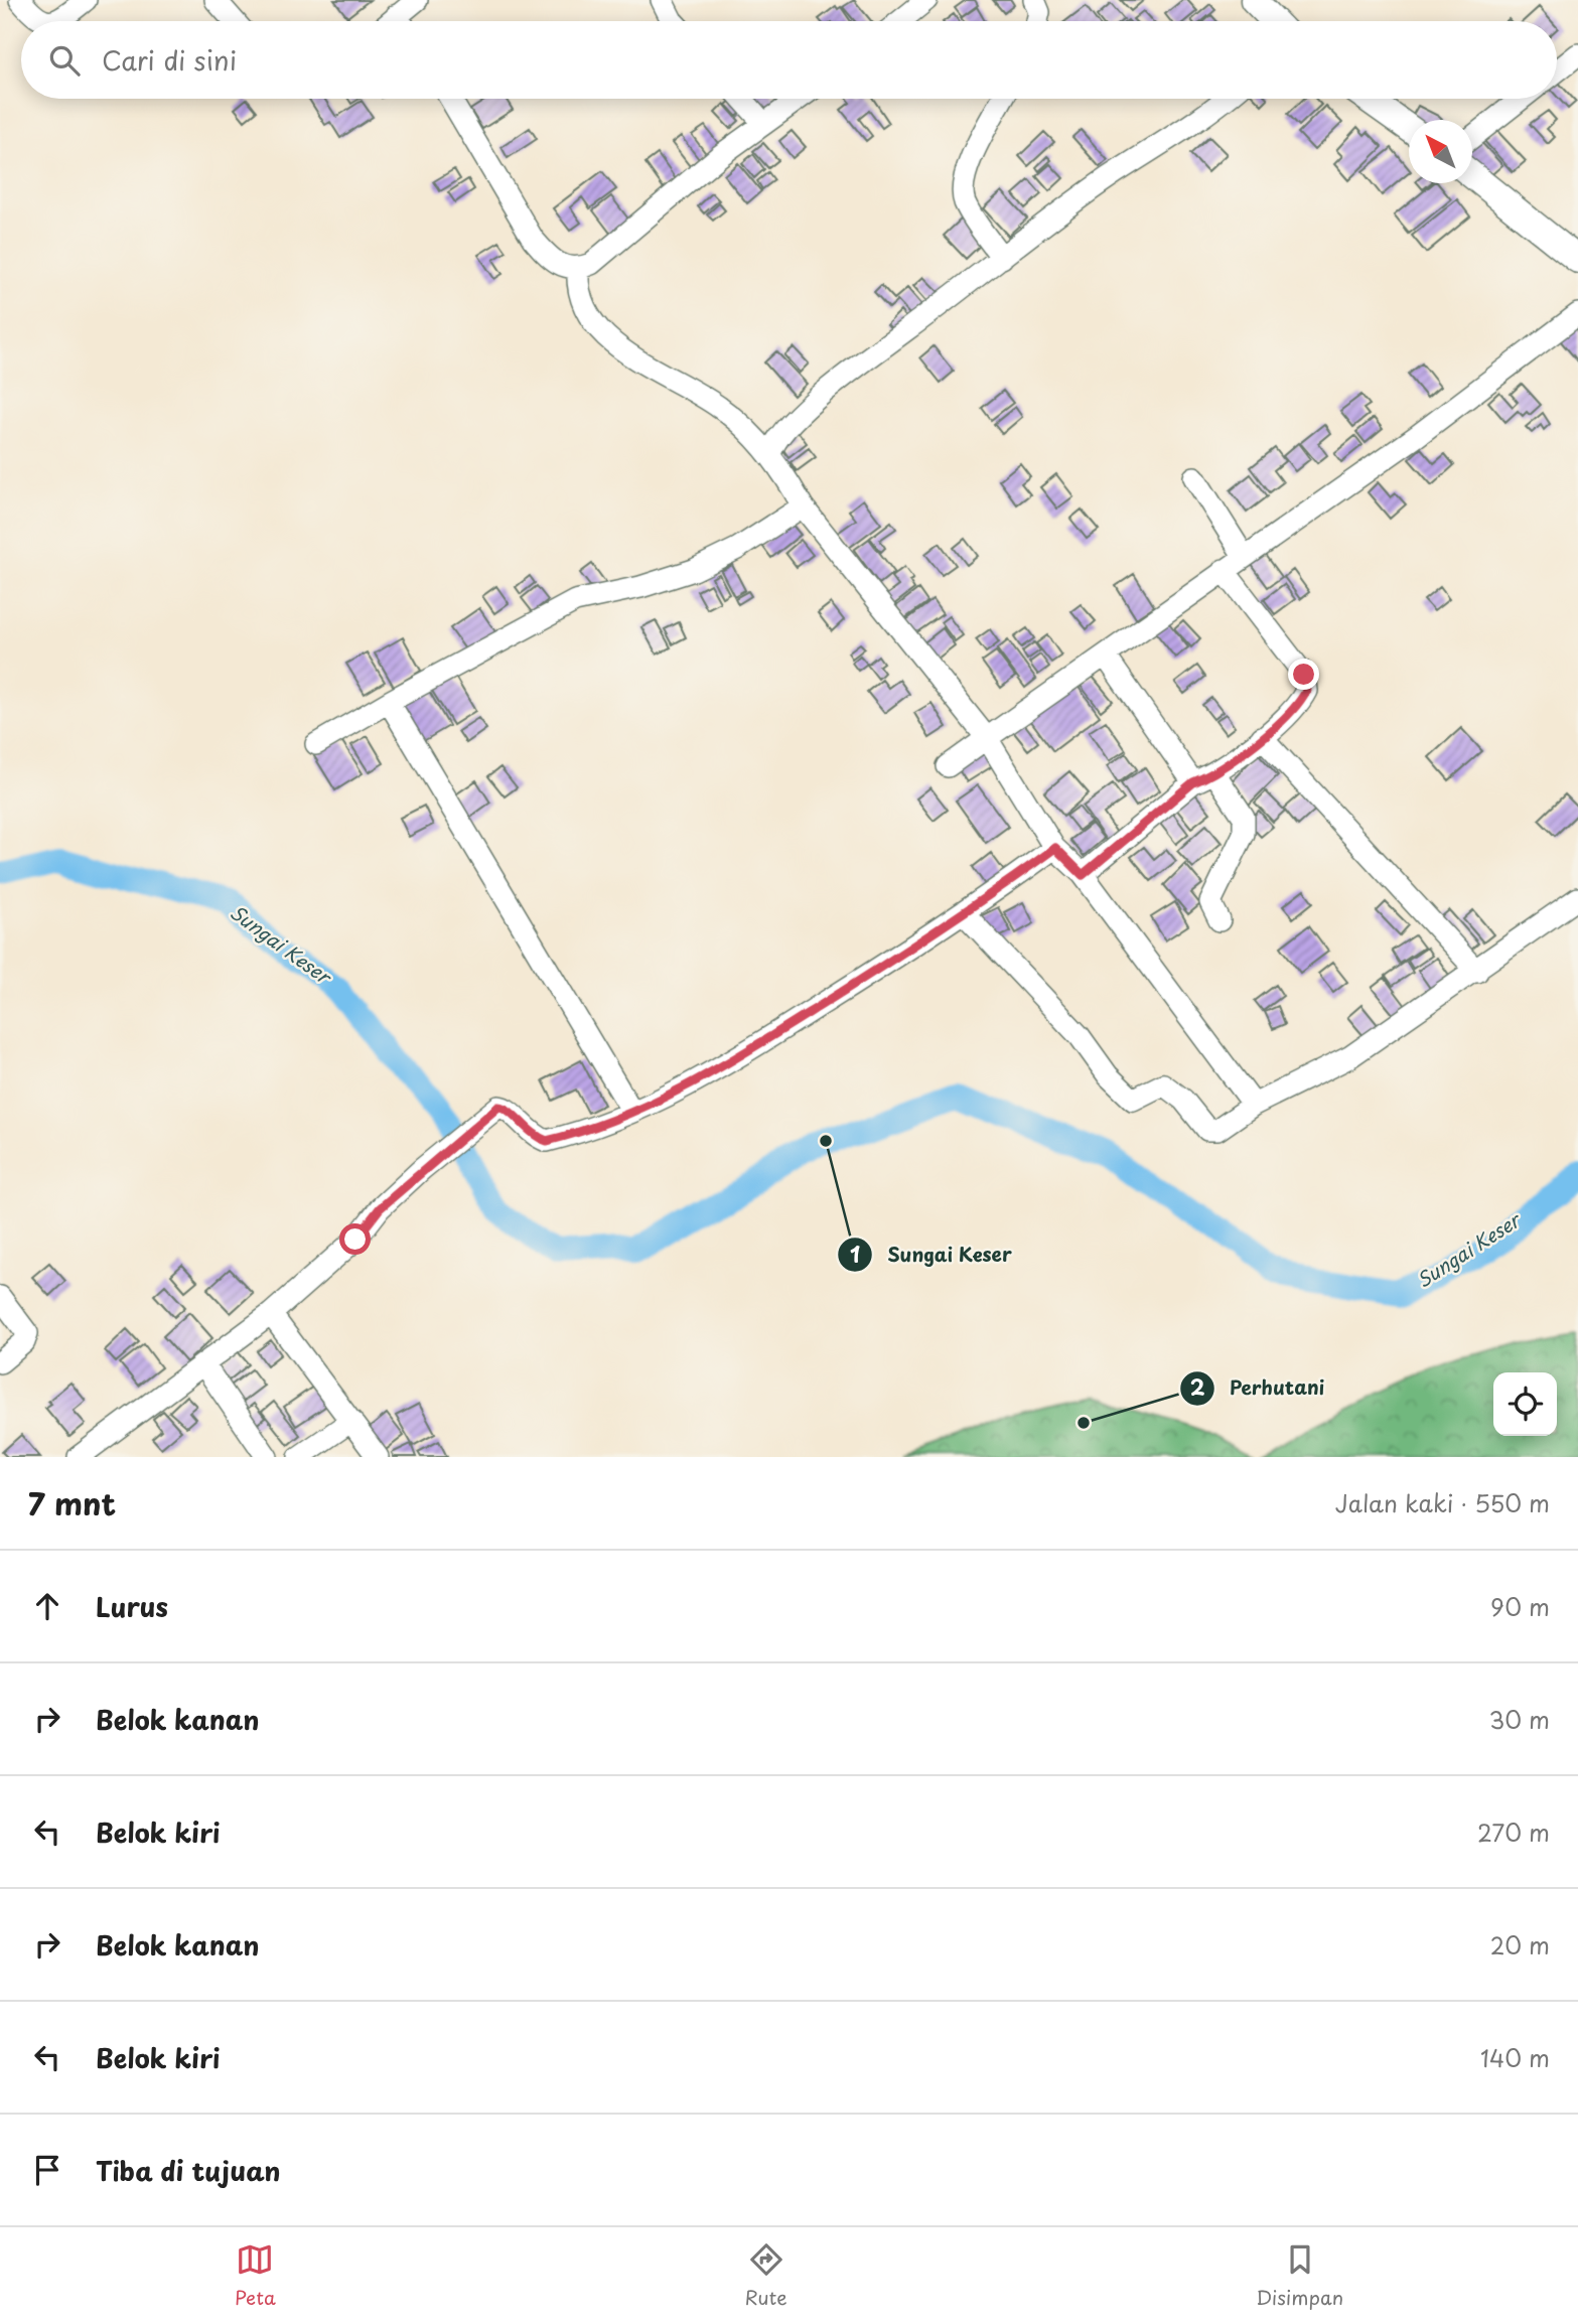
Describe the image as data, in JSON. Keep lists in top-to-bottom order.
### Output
{
  "water": ["Sungai Keser"],
  "places": ["Sungai Keser", "Perhutani"],
  "north": "top left",
  "page": {
    "search": "Cari di sini",
    "heading": ["7 mnt", "Jalan kaki · 550 m"],
    "list": [
      ["Lurus", "90 m"],
      ["Belok kanan", "30 m"],
      ["Belok kiri", "270 m"],
      ["Belok kanan", "20 m"],
      ["Belok kiri", "140 m"],
      "Tiba di tujuan"
    ],
    "nav": ["Peta", "Rute", "Disimpan"]
  }
}
